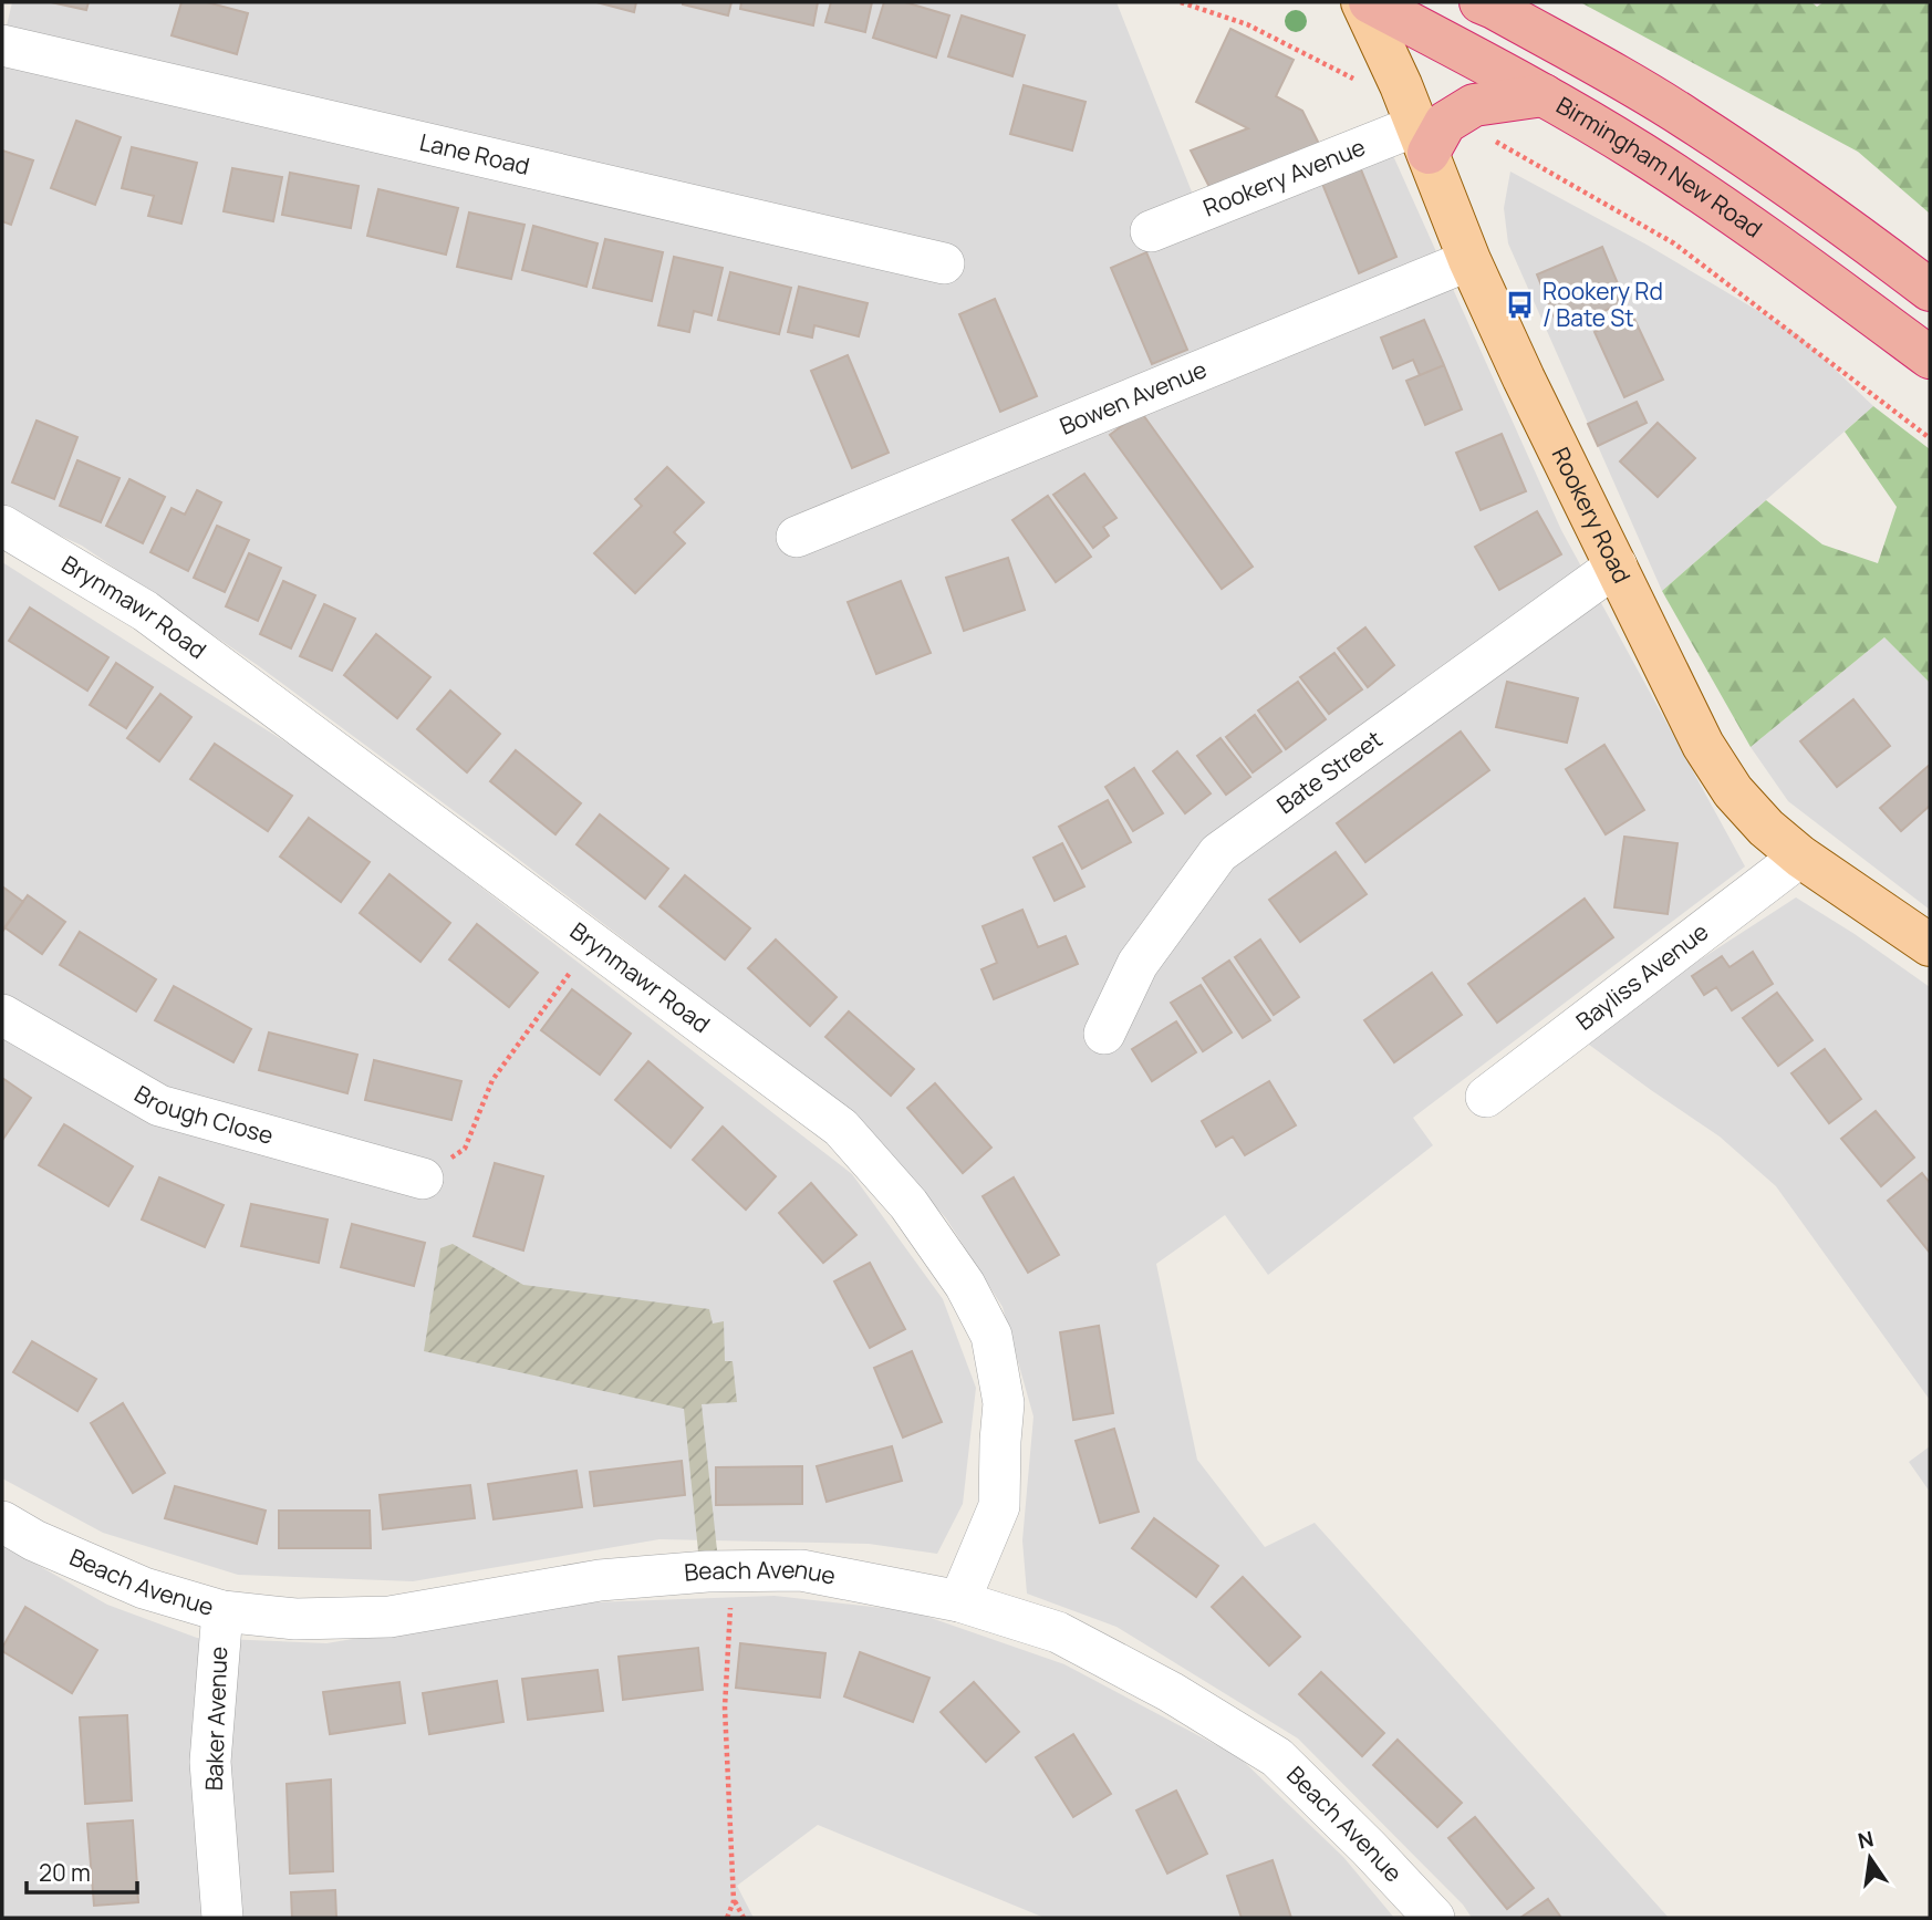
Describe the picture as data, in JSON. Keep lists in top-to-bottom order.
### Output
{
  "streets": {
    "highway": ["Birmingham New Road"],
    "main road": ["Rookery Road"],
    "street": [
      "Lane Road",
      "Rookery Avenue",
      "Bowen Avenue",
      "Brynmawr Road",
      "Bate Street",
      "Bayliss Avenue",
      "Brough Close",
      "Beach Avenue",
      "Baker Avenue"
    ]
  },
  "crossings": [
    ["Rookery Avenue", "Rookery Road"],
    ["Bowen Avenue", "Rookery Road"],
    ["Rookery Road", "Bate Street"],
    ["Rookery Road", "Bayliss Avenue"],
    ["Brynmawr Road", "Beach Avenue"],
    ["Beach Avenue", "Baker Avenue"]
  ],
  "places": {
    "bus stop": ["Rookery Rd / Bate St"]
  },
  "scale_bar": "20 m",
  "north": "top"
}
